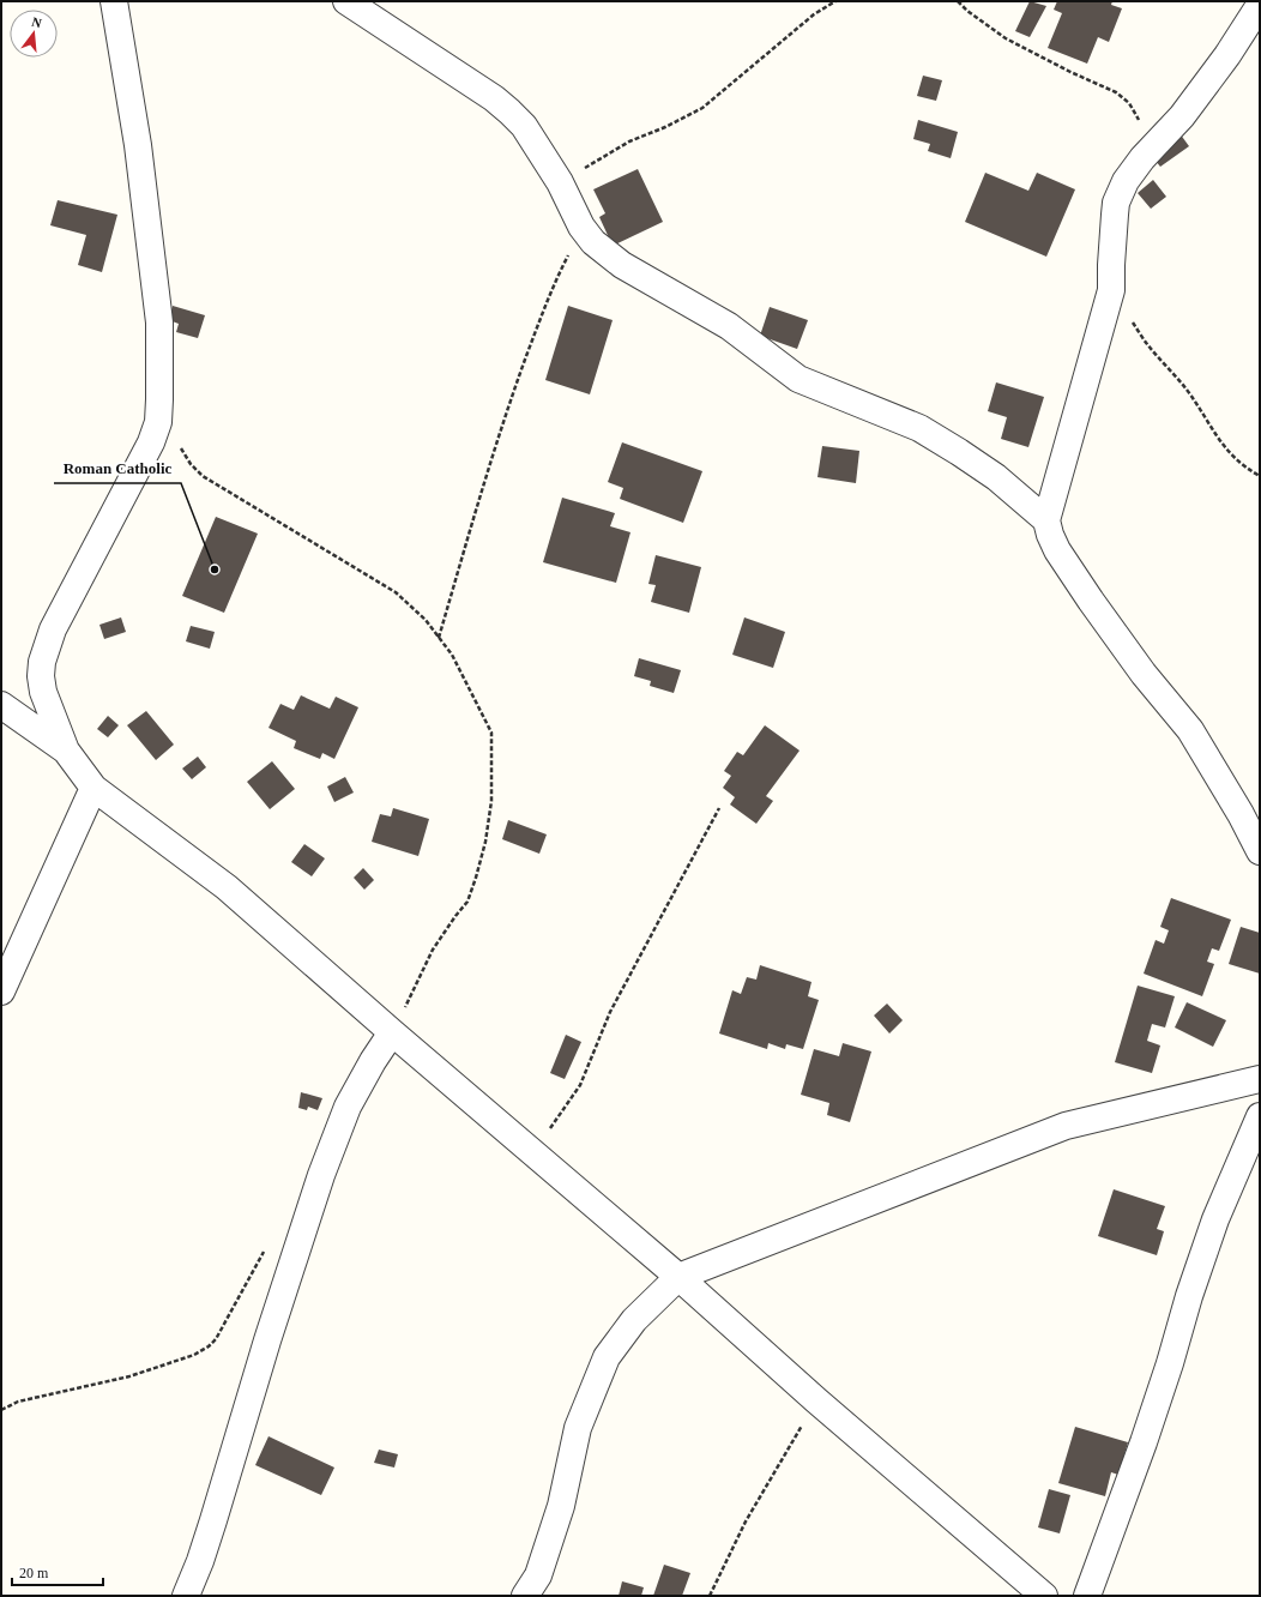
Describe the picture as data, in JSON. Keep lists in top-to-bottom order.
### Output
{
  "places": ["Roman Catholic"],
  "scale_bar": "20 m",
  "north": "top"
}
